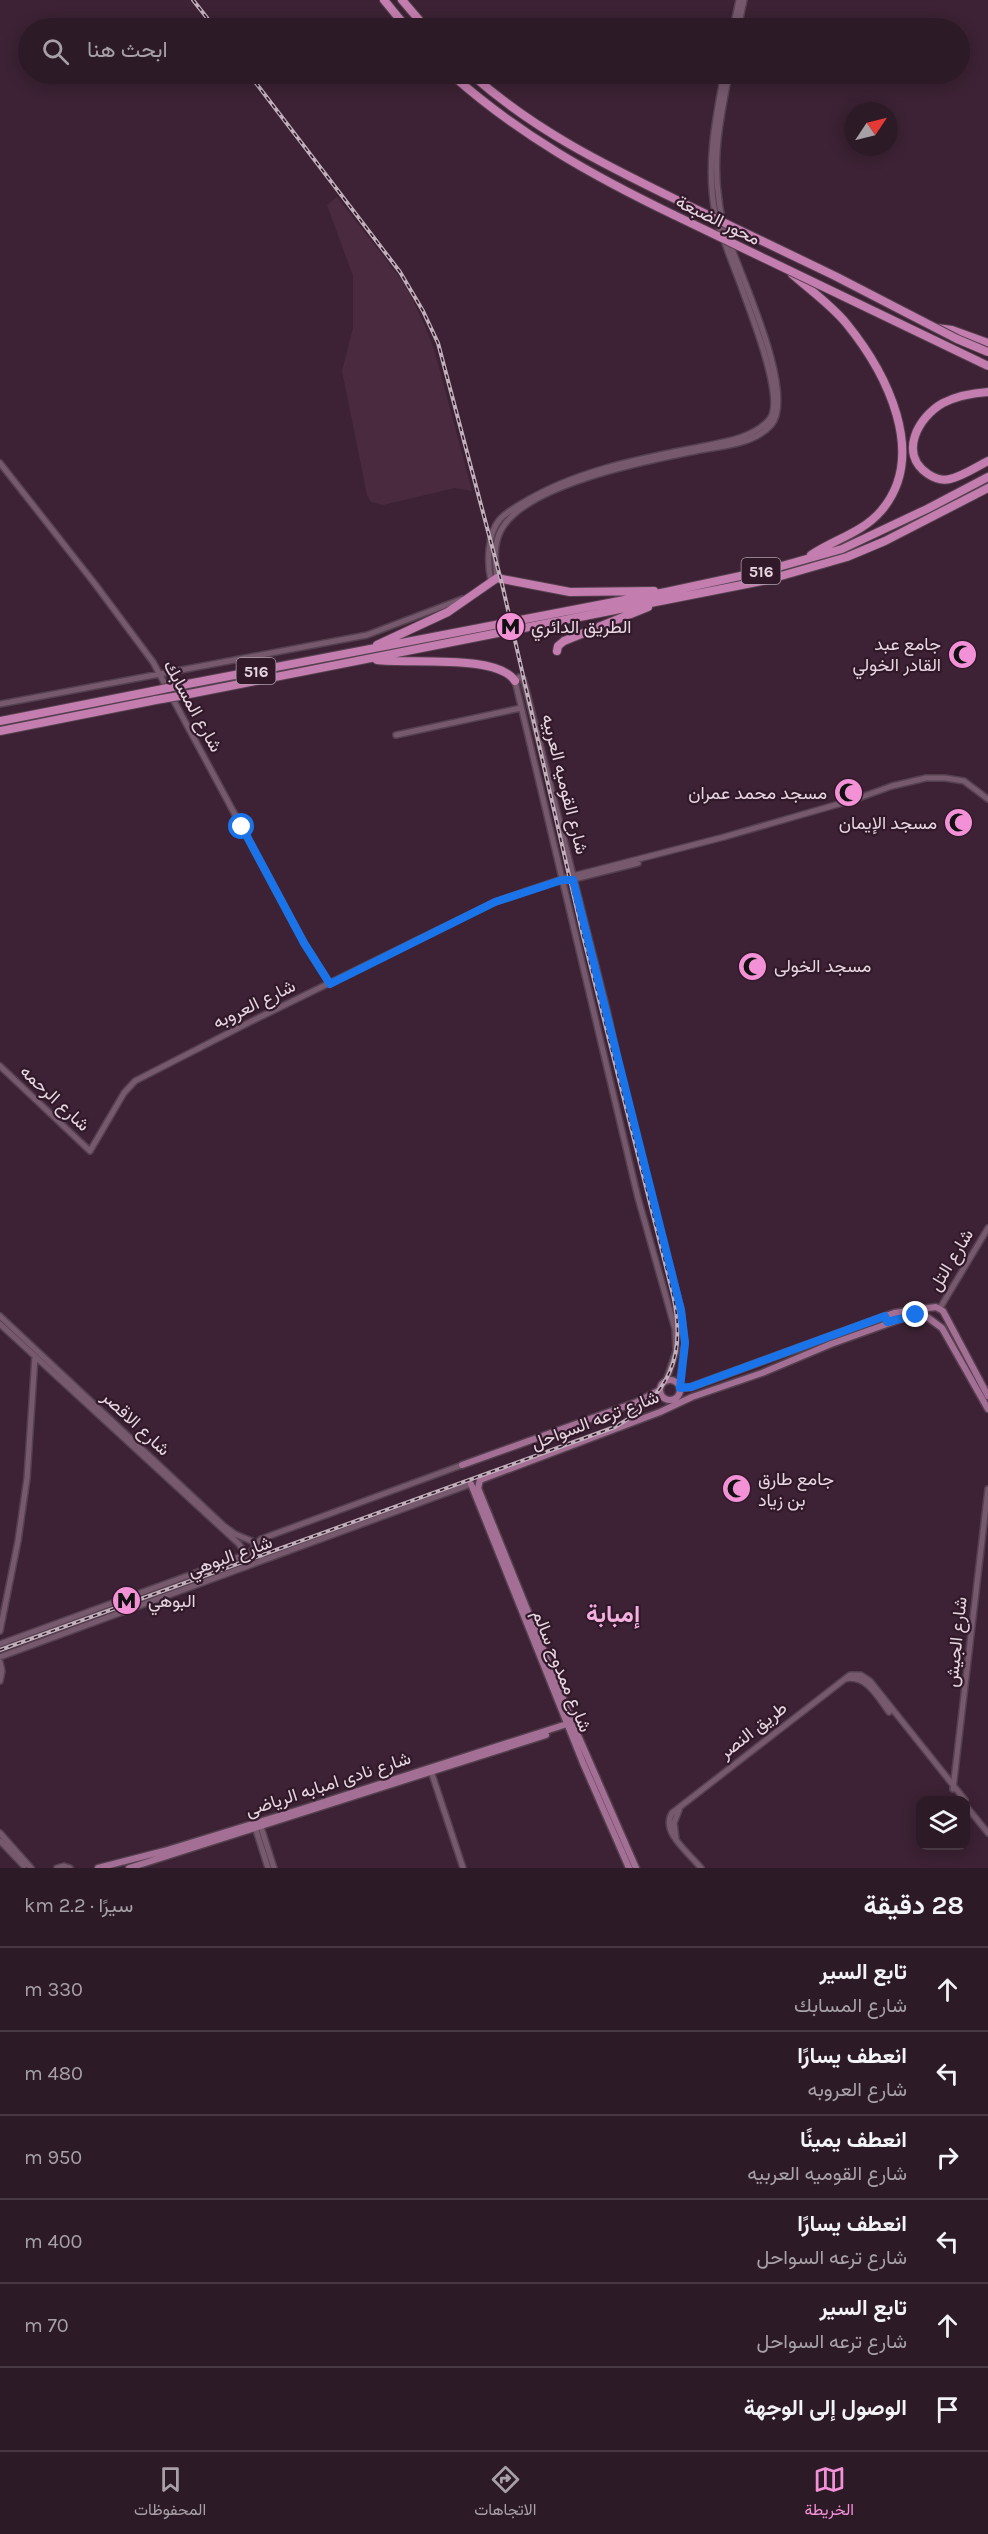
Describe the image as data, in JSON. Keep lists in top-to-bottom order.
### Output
{
  "streets": {
    "highway": ["محور الضبعة", "516"],
    "main road": ["شارع ترعه السواحل", "شارع ممدوح سالم", "شارع نادى امبابه الرياضى"],
    "street": [
      "شارع المسابك",
      "شارع القوميه العربيه",
      "شارع العروبه",
      "شارع الرحمه",
      "شارع التل",
      "شارع الاقصر",
      "شارع البوهي",
      "شارع الجيش",
      "طريق النصر"
    ]
  },
  "crossings": [
    ["شارع المسابك", "شارع العروبه"],
    ["شارع القوميه العربيه", "شارع العروبه"],
    ["شارع القوميه العربيه", "شارع ترعه السواحل"],
    ["شارع العروبه", "شارع الرحمه"],
    ["شارع التل", "شارع ترعه السواحل"],
    ["شارع ترعه السواحل", "شارع البوهي"],
    ["شارع ترعه السواحل", "شارع ممدوح سالم"],
    ["شارع الاقصر", "شارع البوهي"],
    ["شارع البوهي", "شارع ممدوح سالم"],
    ["شارع الجيش", "طريق النصر"],
    ["شارع ممدوح سالم", "شارع نادى امبابه الرياضى"]
  ],
  "districts": ["إمبابة"],
  "places": {
    "metro station": ["الطريق الدائري", "البوهي"],
    "mosque": [
      "جامع عبد القادر الخولي",
      "مسجد محمد عمران",
      "مسجد الإيمان",
      "مسجد الخولى",
      "جامع طارق بن زياد"
    ]
  },
  "north": "top right",
  "page": {
    "search": "ابحث هنا",
    "heading": ["28 دقيقة", "سيرًا · 2.2 km"],
    "list": [
      ["تابع السير", "شارع المسابك", "330 m"],
      ["انعطف يسارًا", "شارع العروبه", "480 m"],
      ["انعطف يمينًا", "شارع القوميه العربيه", "950 m"],
      ["انعطف يسارًا", "شارع ترعه السواحل", "400 m"],
      ["تابع السير", "شارع ترعه السواحل", "70 m"],
      "الوصول إلى الوجهة"
    ],
    "nav": ["الخريطة", "الاتجاهات", "المحفوظات"]
  }
}
